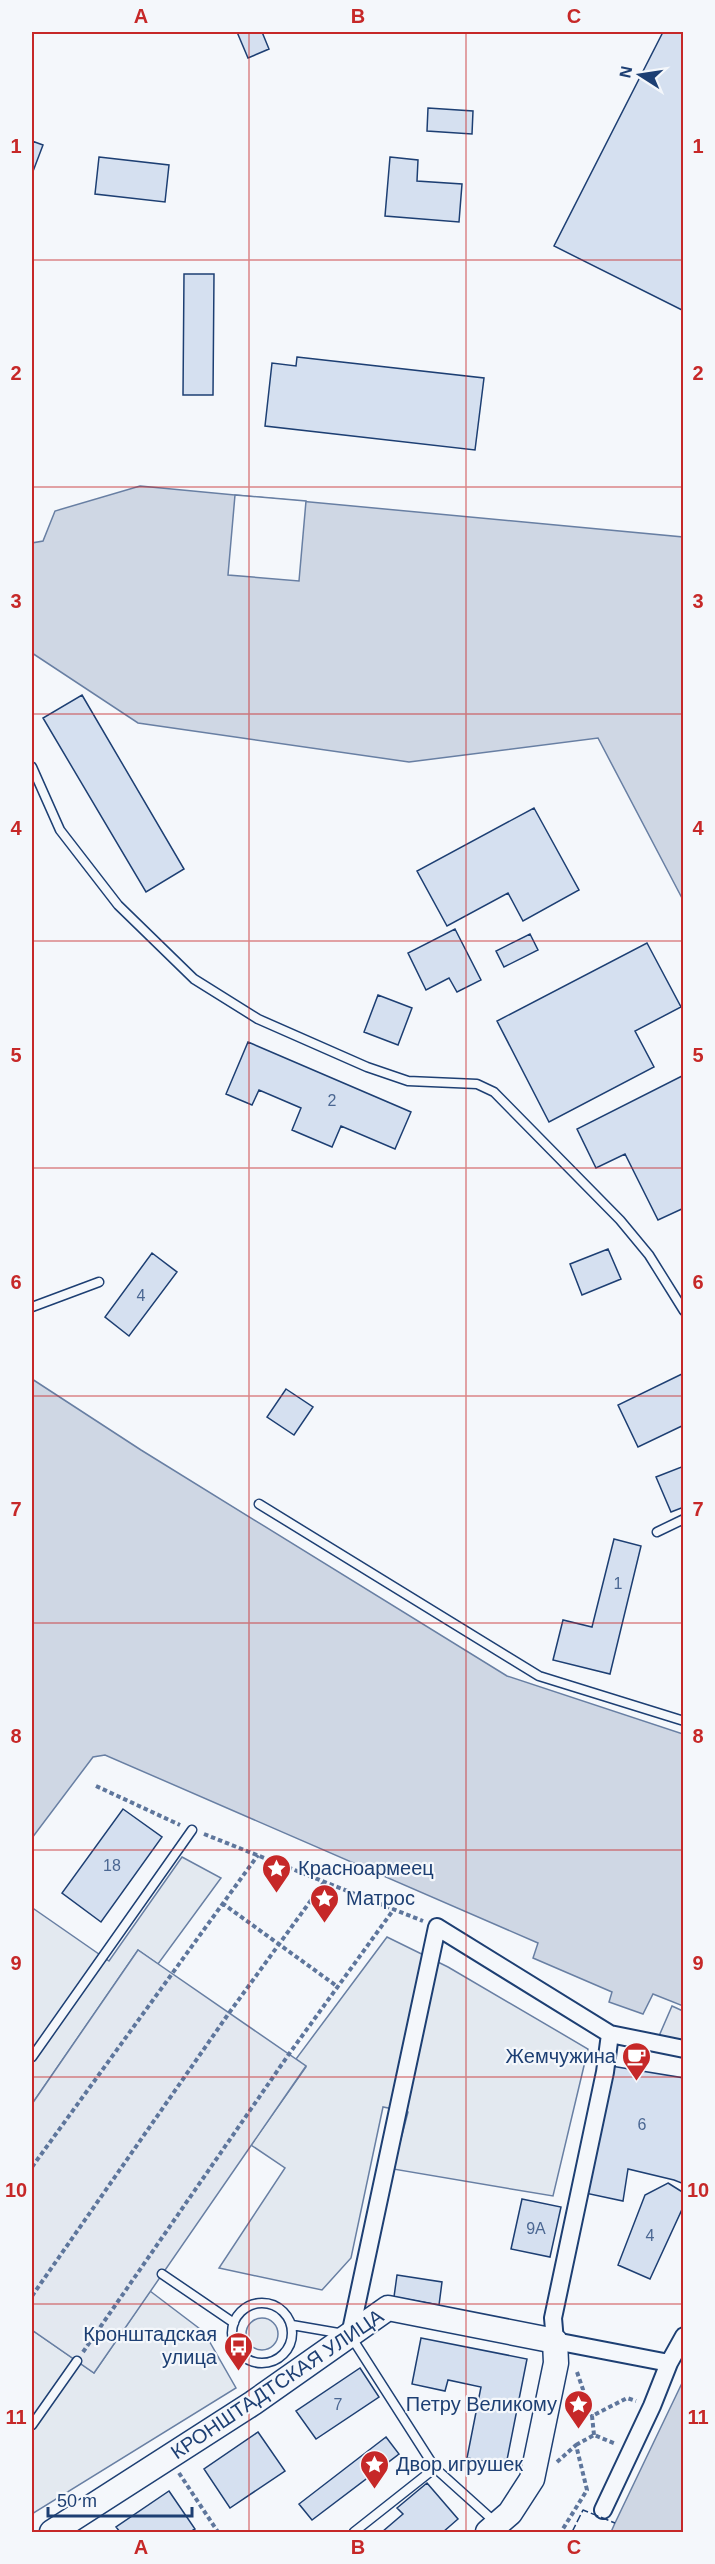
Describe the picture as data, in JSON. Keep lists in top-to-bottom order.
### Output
{
  "streets": {
    "street": ["КРОНШТАДТСКАЯ УЛИЦА"]
  },
  "places": {
    "place": [
      "Красноармеец",
      "Матрос",
      "Петру Великому",
      "Двор игрушек"
    ],
    "cafe": ["Жемчужина"],
    "bus stop": ["Кронштадская улица"]
  },
  "house_numbers": [
    "2",
    "4",
    "1",
    "18",
    "6",
    "9А",
    "4",
    "7"
  ],
  "scale_bar": "50 m",
  "north": "left",
  "grid": {
    "columns": ["A", "B", "C"],
    "rows": [
      "1",
      "2",
      "3",
      "4",
      "5",
      "6",
      "7",
      "8",
      "9",
      "10",
      "11"
    ]
  }
}
